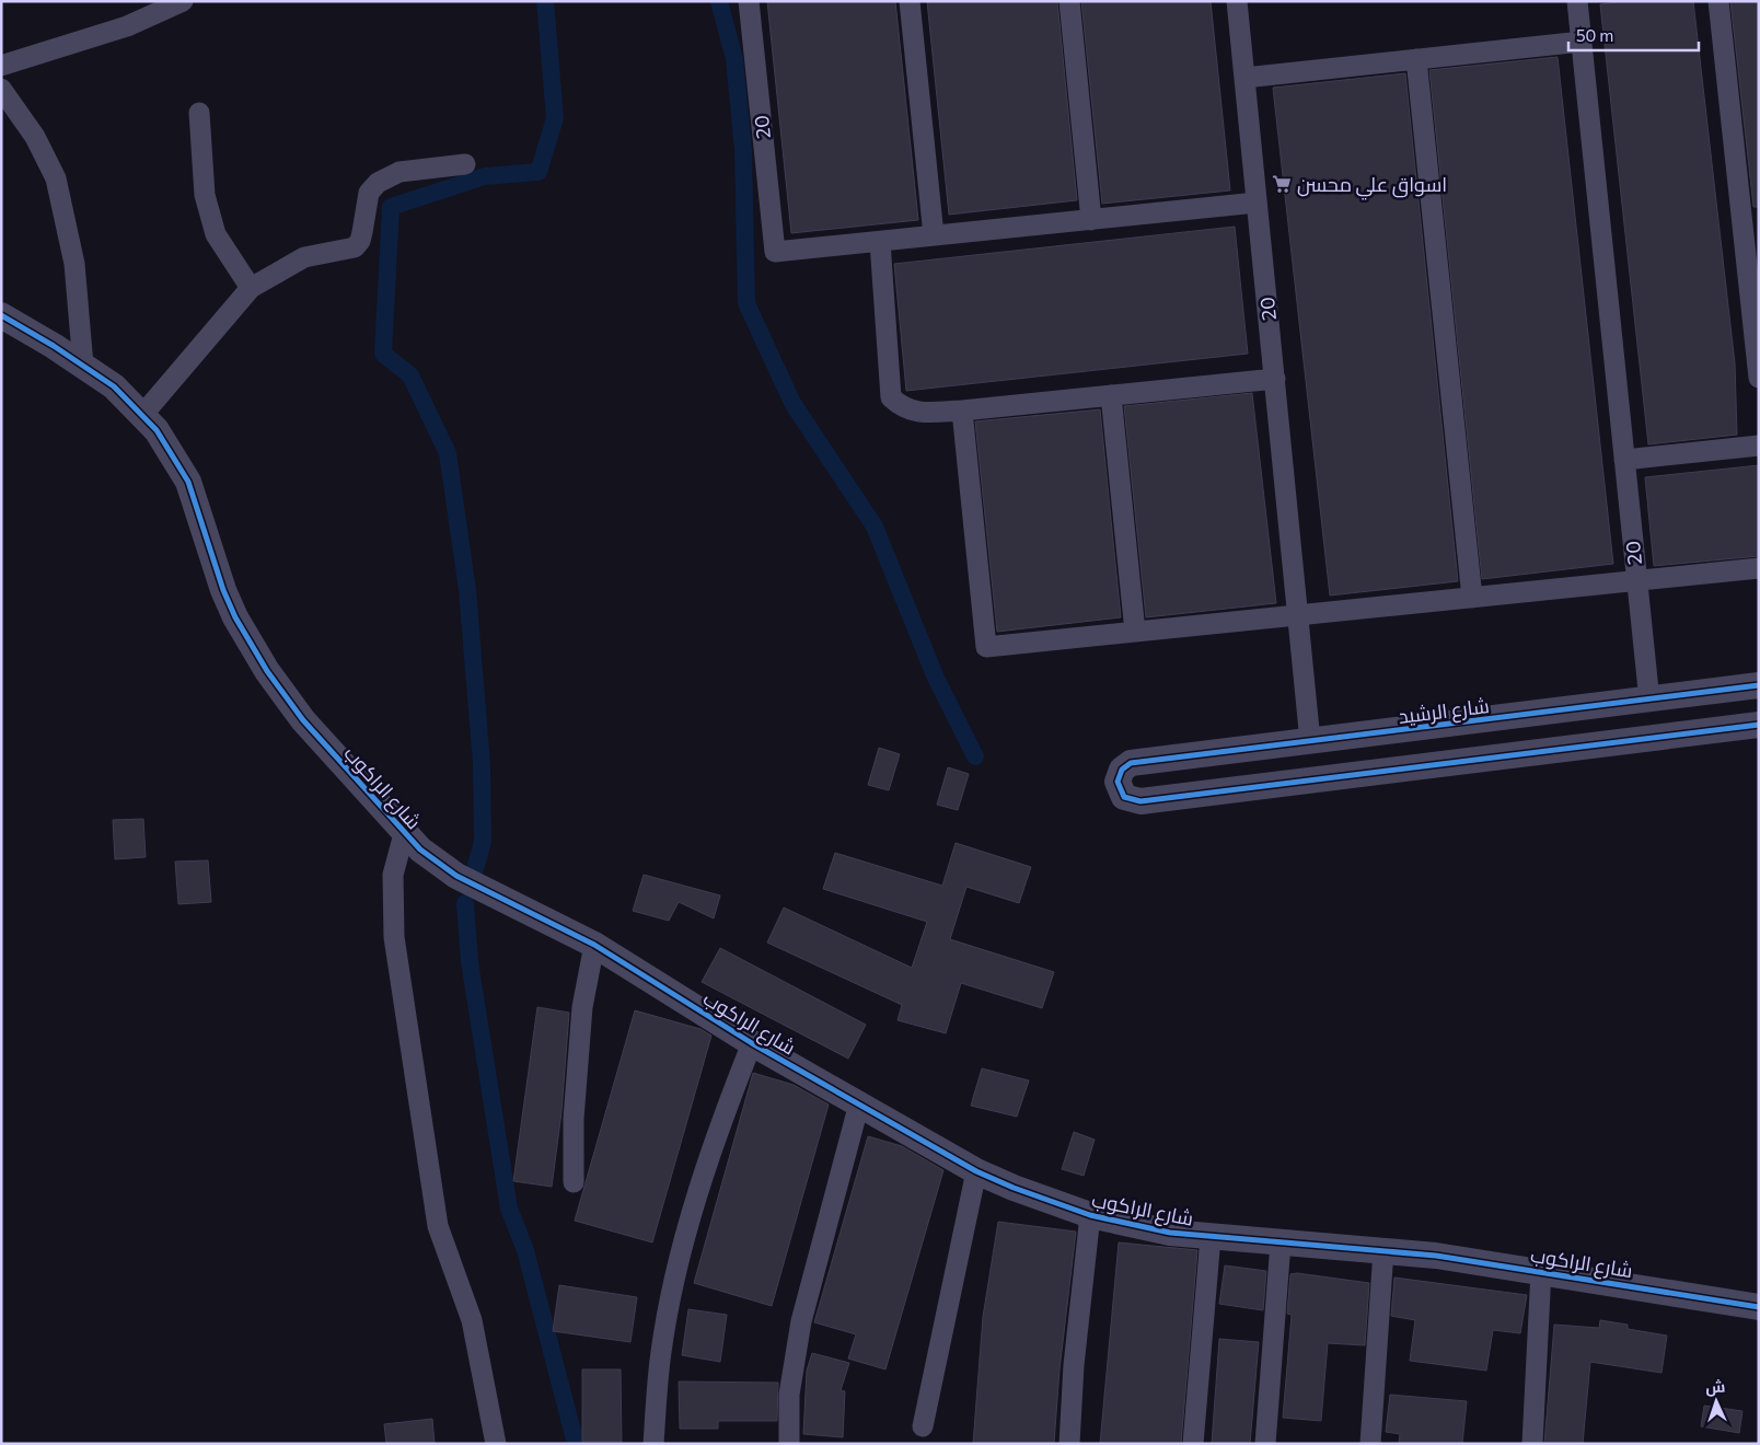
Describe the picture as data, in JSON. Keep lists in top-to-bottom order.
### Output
{
  "streets": {
    "street": ["20", "شارع الرشيد", "شارع الراكوب"]
  },
  "places": {
    "supermarket": ["اسواق علي محسن"]
  },
  "scale_bar": "50 m",
  "north": "top"
}
